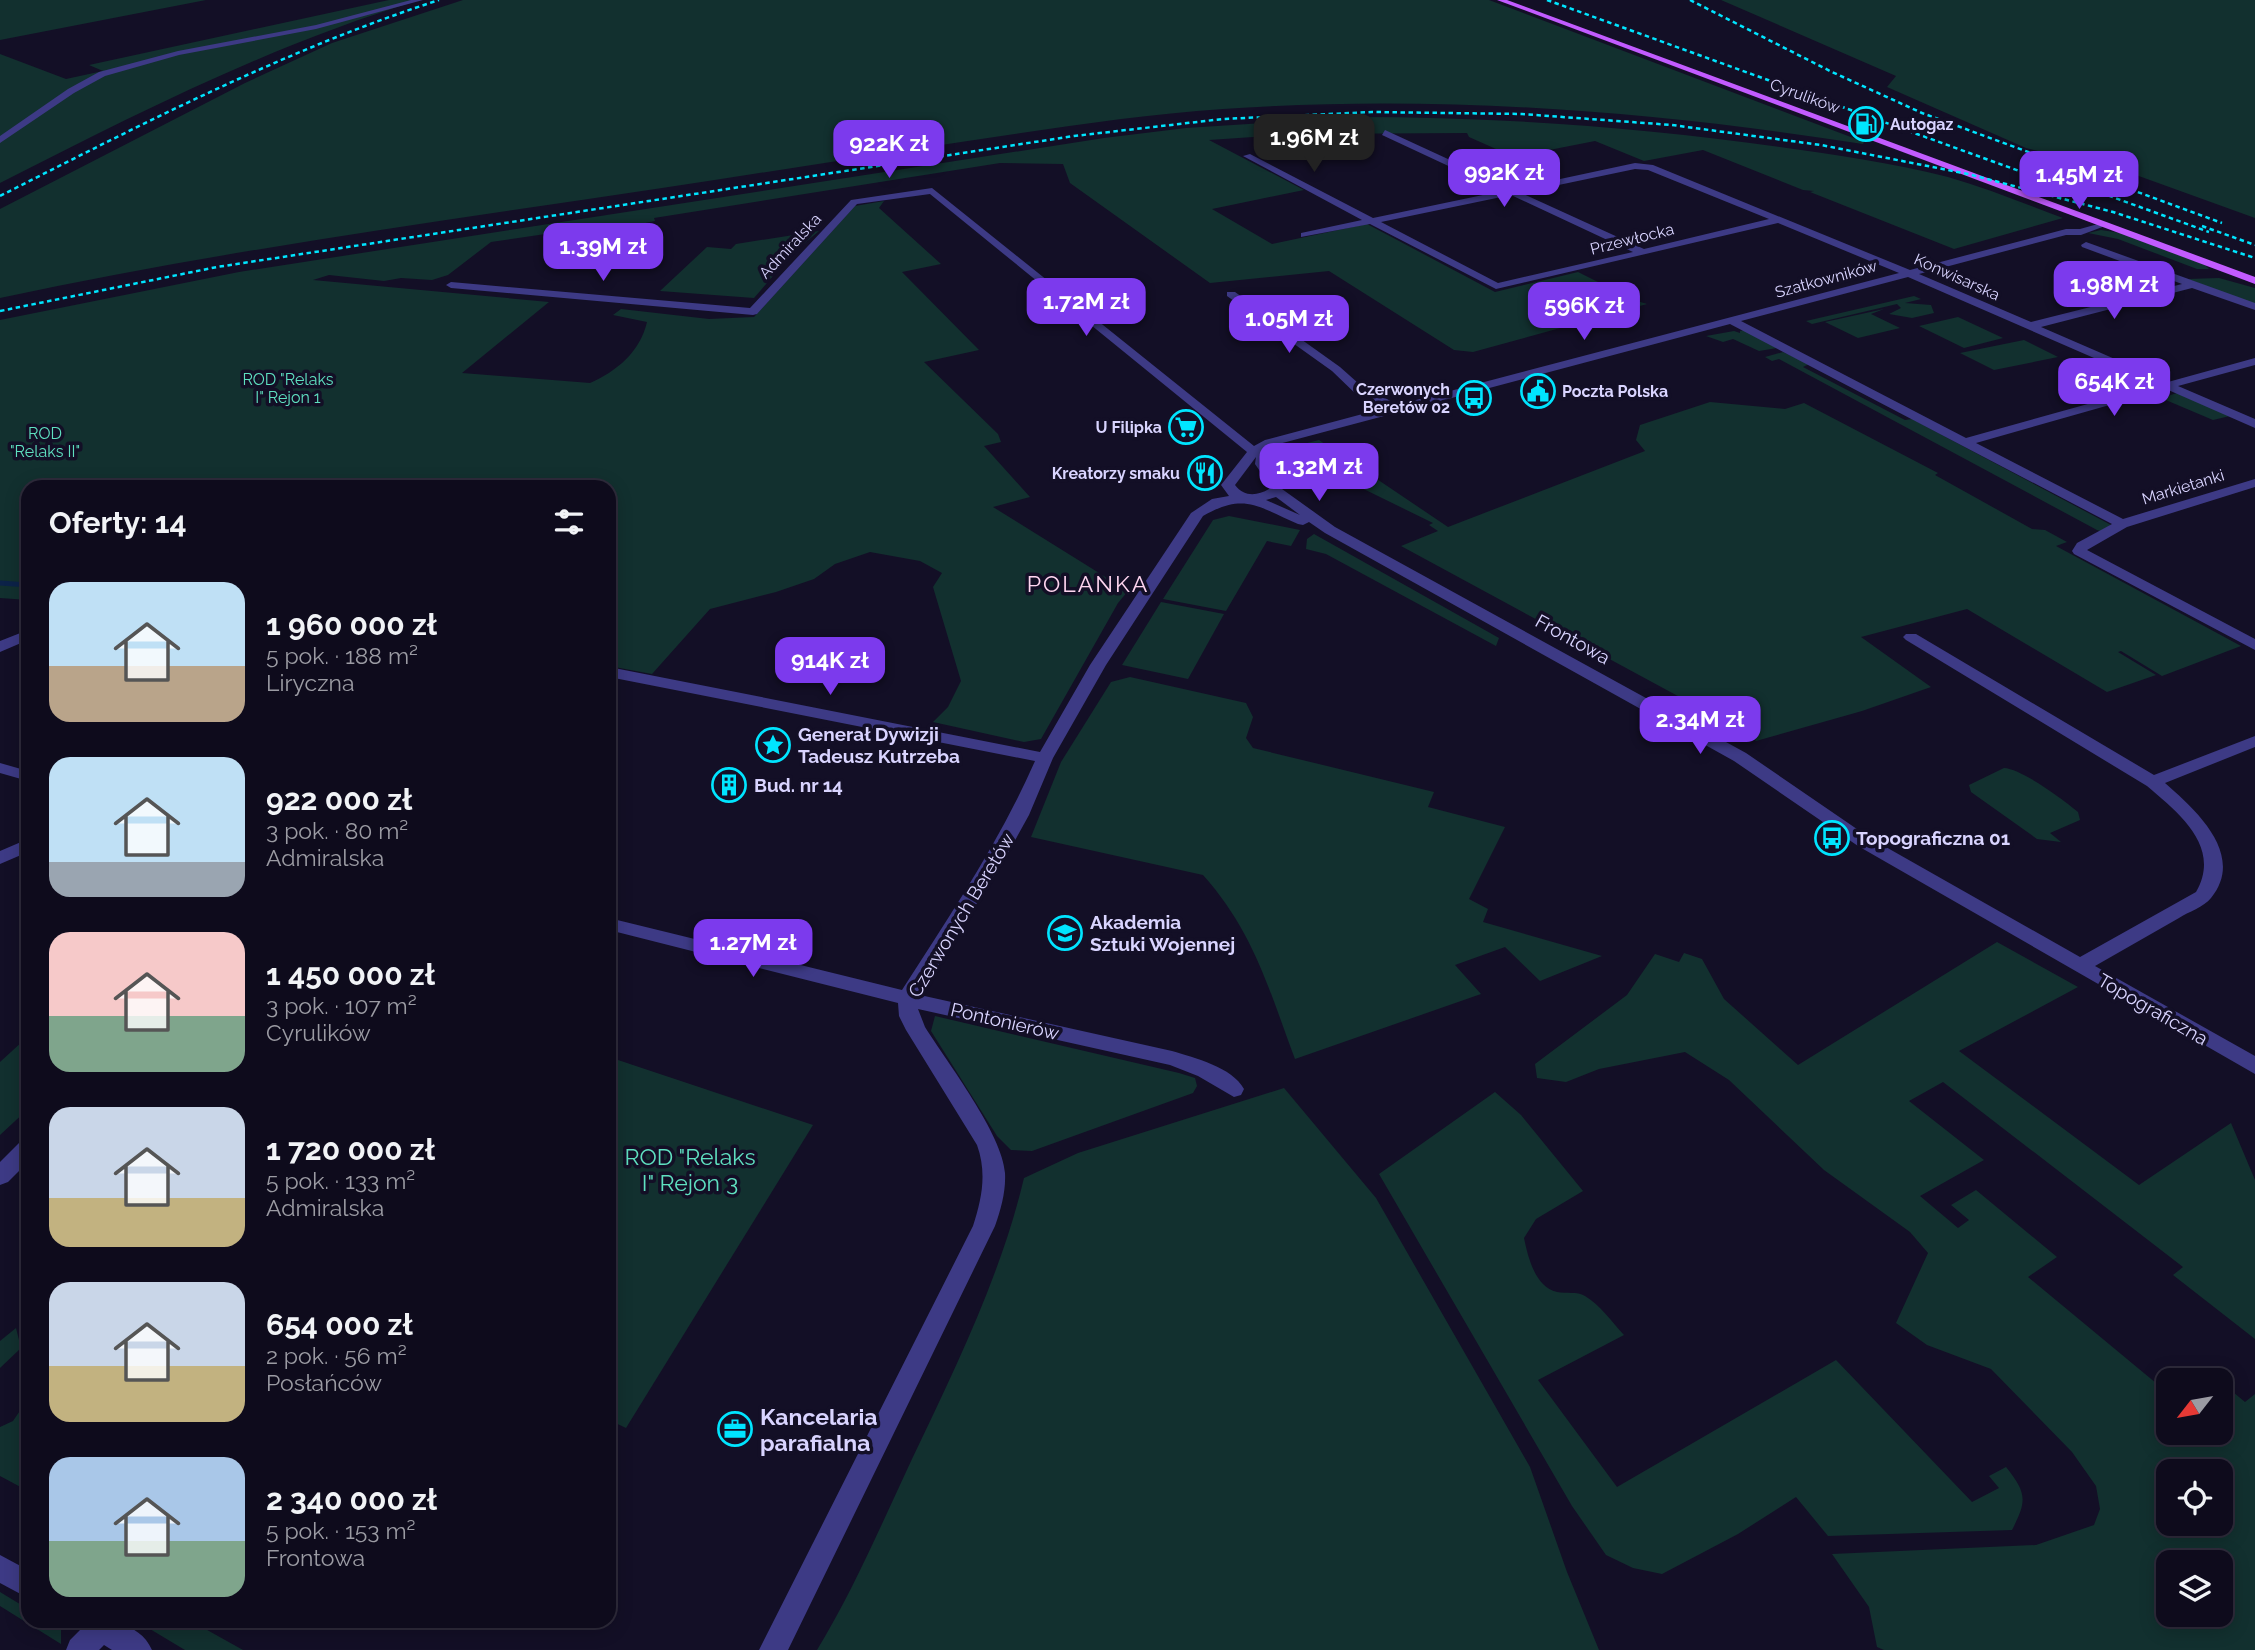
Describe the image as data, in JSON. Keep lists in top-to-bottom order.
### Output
{
  "streets": {
    "main road": ["Cyrulików"],
    "street": [
      "Przewłocka",
      "Admiralska",
      "Konwisarska",
      "Szatkowników",
      "Markietanki",
      "Frontowa",
      "Czerwonych Beretów",
      "Topograficzna",
      "Pontonierów"
    ]
  },
  "crossings": [
    ["Cyrulików", "Szatkowników"],
    ["Przewłocka", "Konwisarska"],
    ["Admiralska", "Czerwonych Beretów"],
    ["Konwisarska", "Szatkowników"],
    ["Szatkowników", "Czerwonych Beretów"],
    ["Frontowa", "Czerwonych Beretów"],
    ["Frontowa", "Topograficzna"],
    ["Czerwonych Beretów", "Pontonierów"]
  ],
  "districts": ["POLANKA"],
  "parks": ["ROD \"Relaks I\" Rejon 1", "ROD \"Relaks II\"", "ROD \"Relaks I\" Rejon 3"],
  "places": {
    "fuel station": ["Autogaz"],
    "public building": ["Poczta Polska"],
    "bus stop": ["Czerwonych Beretów 02", "Topograficzna 01"],
    "supermarket": ["U Filipka"],
    "restaurant": ["Kreatorzy smaku"],
    "place": ["Generał Dywizji Tadeusz Kutrzeba"],
    "building": ["Bud. nr 14"],
    "school or university": ["Akademia Sztuki Wojennej"],
    "office": ["Kancelaria parafialna"]
  },
  "north": "bottom left",
  "page": {
    "price": [
      "1.96M zł",
      "922K zł",
      "992K zł",
      "1.45M zł",
      "1.39M zł",
      "1.98M zł",
      "1.72M zł",
      "596K zł",
      "1.05M zł",
      "654K zł",
      "1.32M zł",
      "914K zł",
      "2.34M zł",
      "1.27M zł"
    ],
    "heading": "Oferty: 14",
    "list": [
      {
        "name": "1 960 000 zł",
        "note": "5 pok. · 188 m² · Liryczna"
      },
      {
        "name": "922 000 zł",
        "note": "3 pok. · 80 m² · Admiralska"
      },
      {
        "name": "1 450 000 zł",
        "note": "3 pok. · 107 m² · Cyrulików"
      },
      {
        "name": "1 720 000 zł",
        "note": "5 pok. · 133 m² · Admiralska"
      },
      {
        "name": "654 000 zł",
        "note": "2 pok. · 56 m² · Posłańców"
      },
      {
        "name": "2 340 000 zł",
        "note": "5 pok. · 153 m² · Frontowa"
      }
    ]
  }
}
